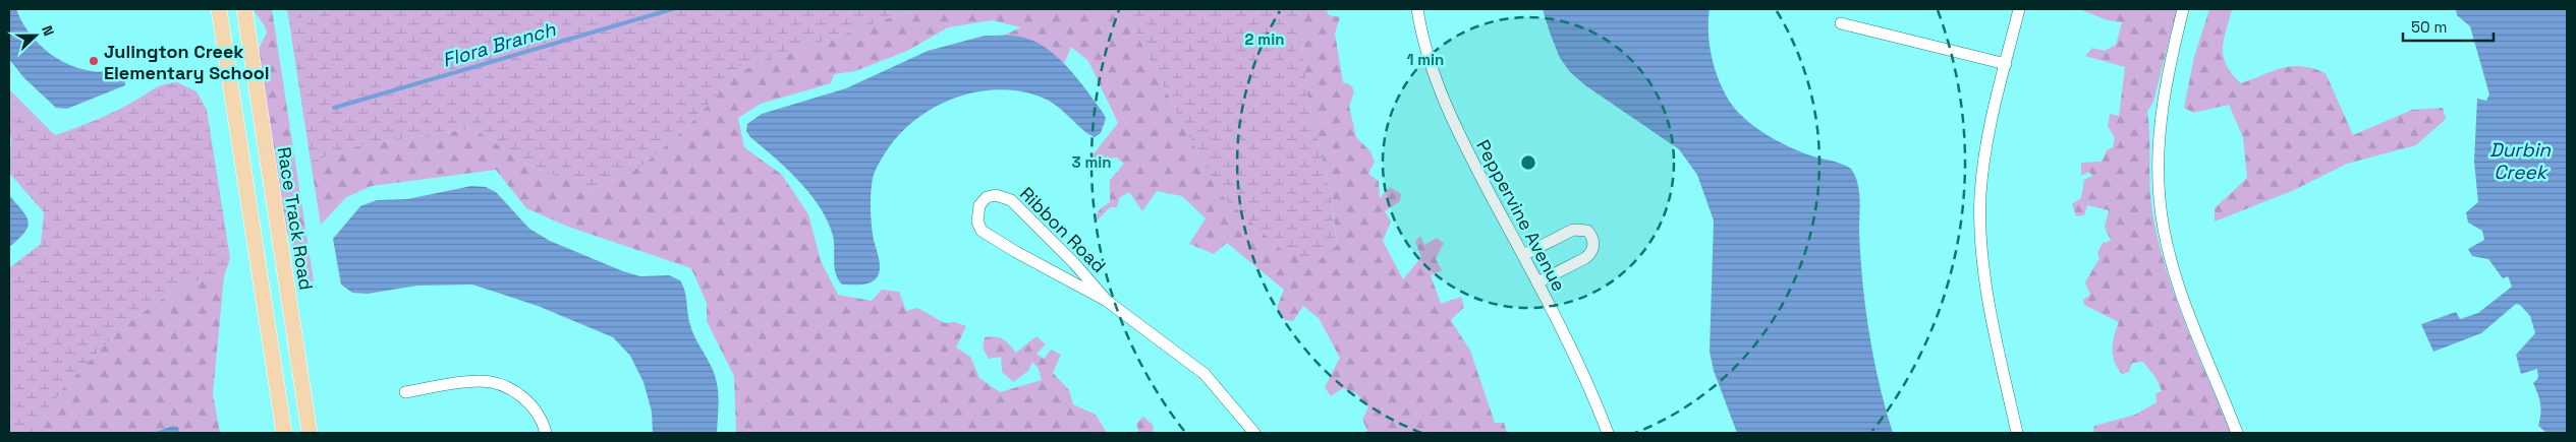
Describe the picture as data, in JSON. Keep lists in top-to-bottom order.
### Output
{
  "streets": {
    "main road": ["Race Track Road"],
    "street": ["Peppervine Avenue", "Ribbon Road"]
  },
  "water": ["Flora Branch", "Durbin Creek"],
  "places": ["Julington Creek Elementary School"],
  "scale_bar": "50 m",
  "north": "right",
  "rings": ["2 min", "1 min", "3 min"]
}
